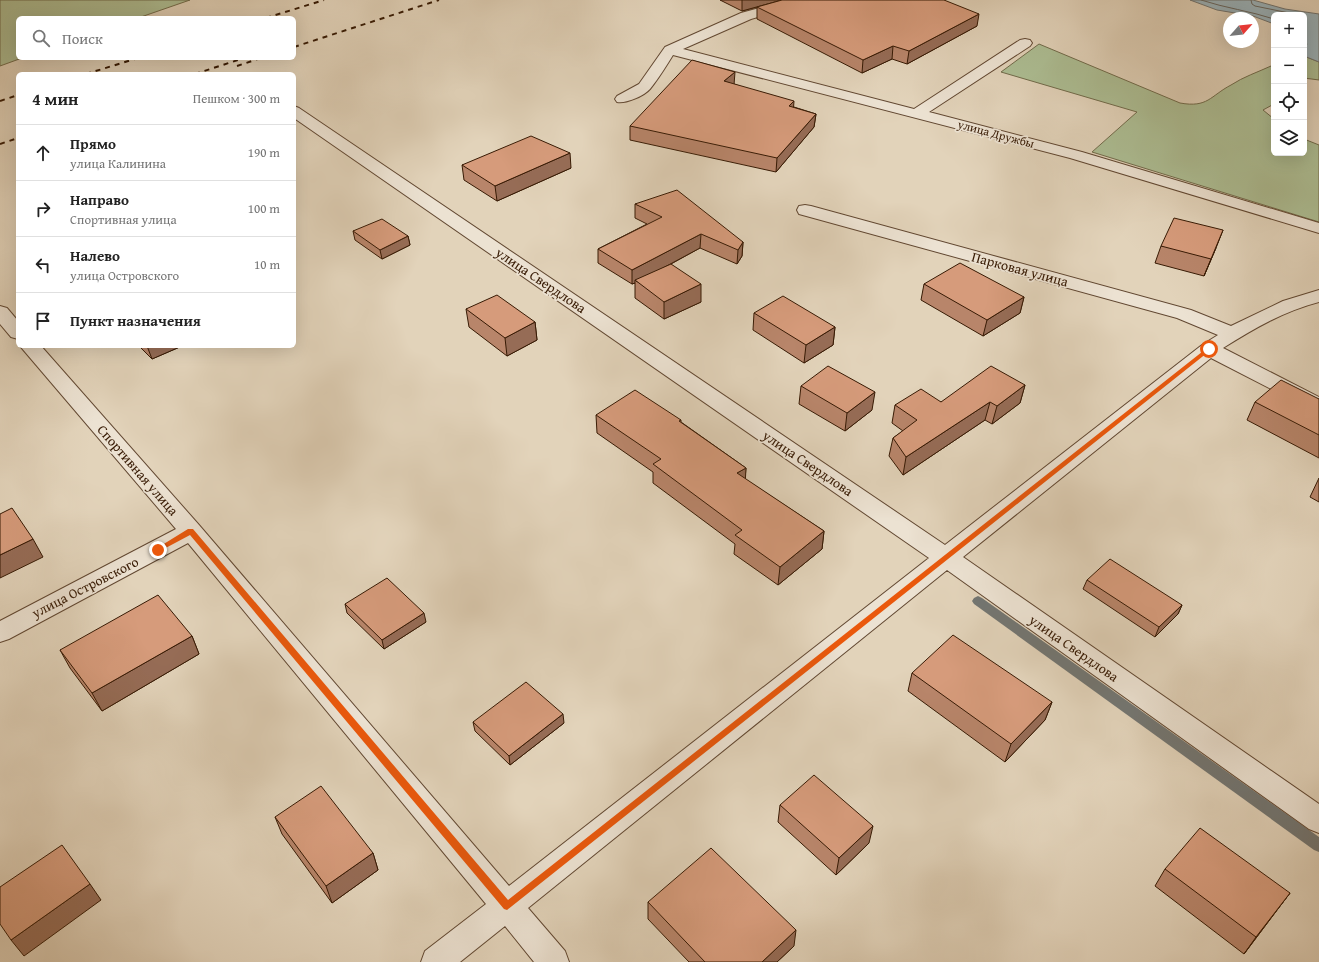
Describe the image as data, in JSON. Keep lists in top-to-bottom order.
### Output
{
  "streets": {
    "street": [
      "улица Дружбы",
      "Парковая улица",
      "улица Свердлова",
      "Спортивная улица",
      "улица Островского"
    ]
  },
  "crossings": [
    ["Спортивная улица", "улица Островского"]
  ],
  "north": "top right",
  "page": {
    "map_buttons": ["+", "−"],
    "search": "Поиск",
    "heading": ["4 мин", "Пешком · 300 m"],
    "list": [
      ["Прямо", "улица Калинина", "190 m"],
      ["Направо", "Спортивная улица", "100 m"],
      ["Налево", "улица Островского", "10 m"],
      "Пункт назначения"
    ]
  }
}
